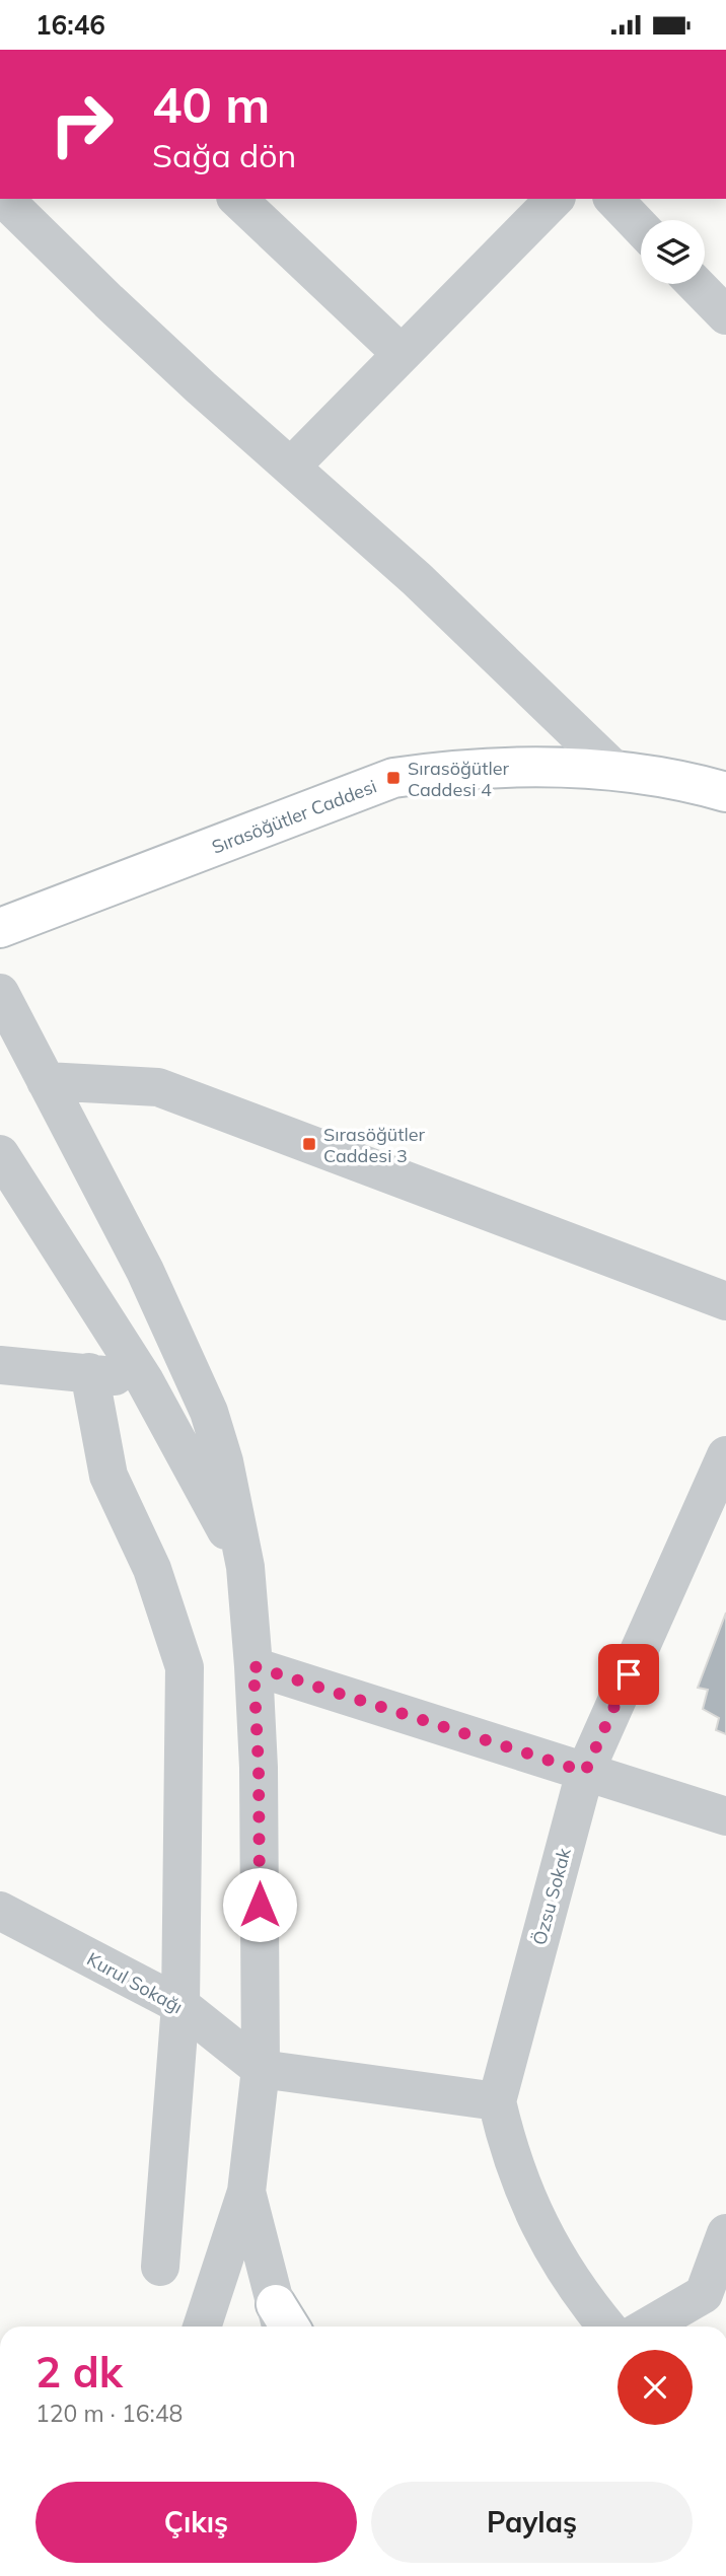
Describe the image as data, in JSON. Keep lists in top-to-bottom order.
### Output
{
  "streets": {
    "street": ["Sırasöğütler Caddesi", "Özsu Sokak", "Kurul Sokağı"]
  },
  "places": {
    "transit": ["Sırasöğütler Caddesi 4", "Sırasöğütler Caddesi 3"]
  },
  "page": {
    "status": "16:46",
    "turn": ["40 m", "Sağa dön"],
    "heading": ["2 dk", "120 m · 16:48"],
    "buttons": ["Çıkış", "Paylaş"]
  }
}
